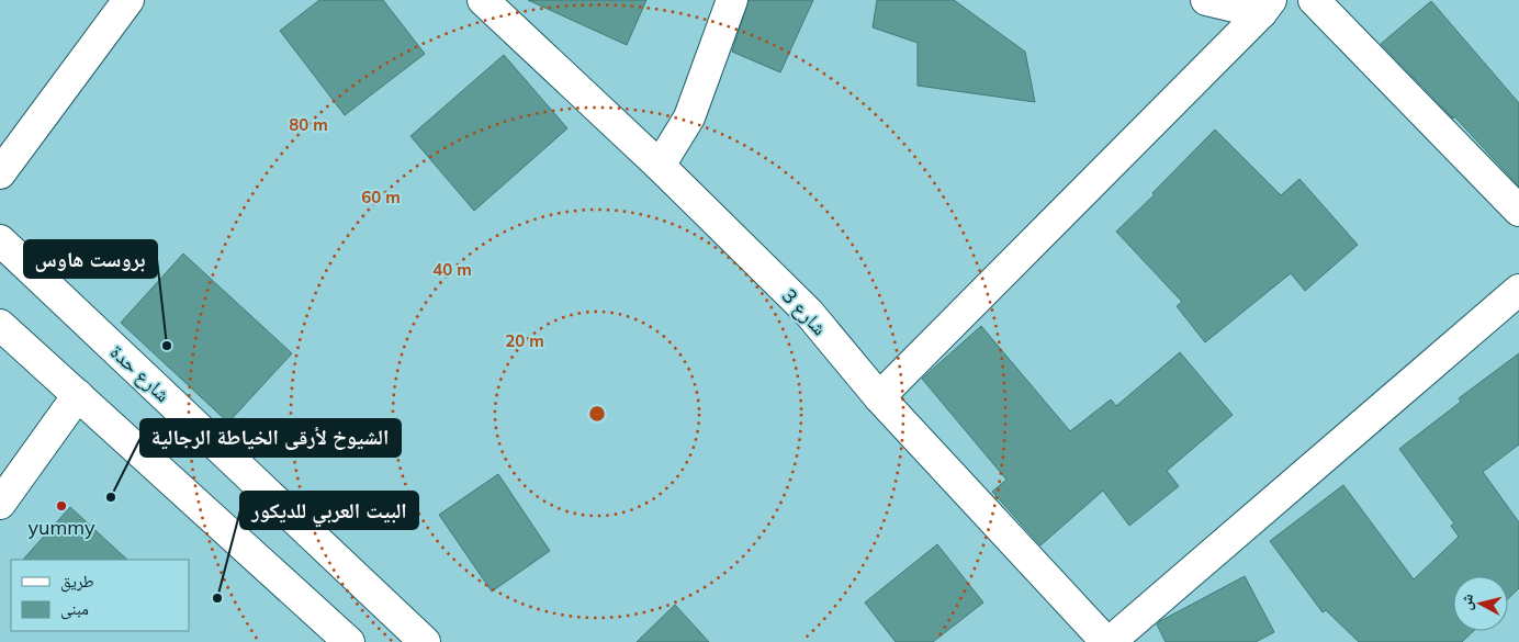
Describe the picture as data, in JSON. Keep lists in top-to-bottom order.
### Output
{
  "streets": {
    "street": ["شارع 3", "شارع حدة"]
  },
  "places": [
    "بروست هاوس",
    "الشيوخ لأرقى الخياطة الرجالية",
    "yummy",
    "البيت العربي للديكور"
  ],
  "legend": ["طريق", "مبنى"],
  "north": "left",
  "rings": [
    "80 m",
    "60 m",
    "40 m",
    "20 m"
  ]
}
